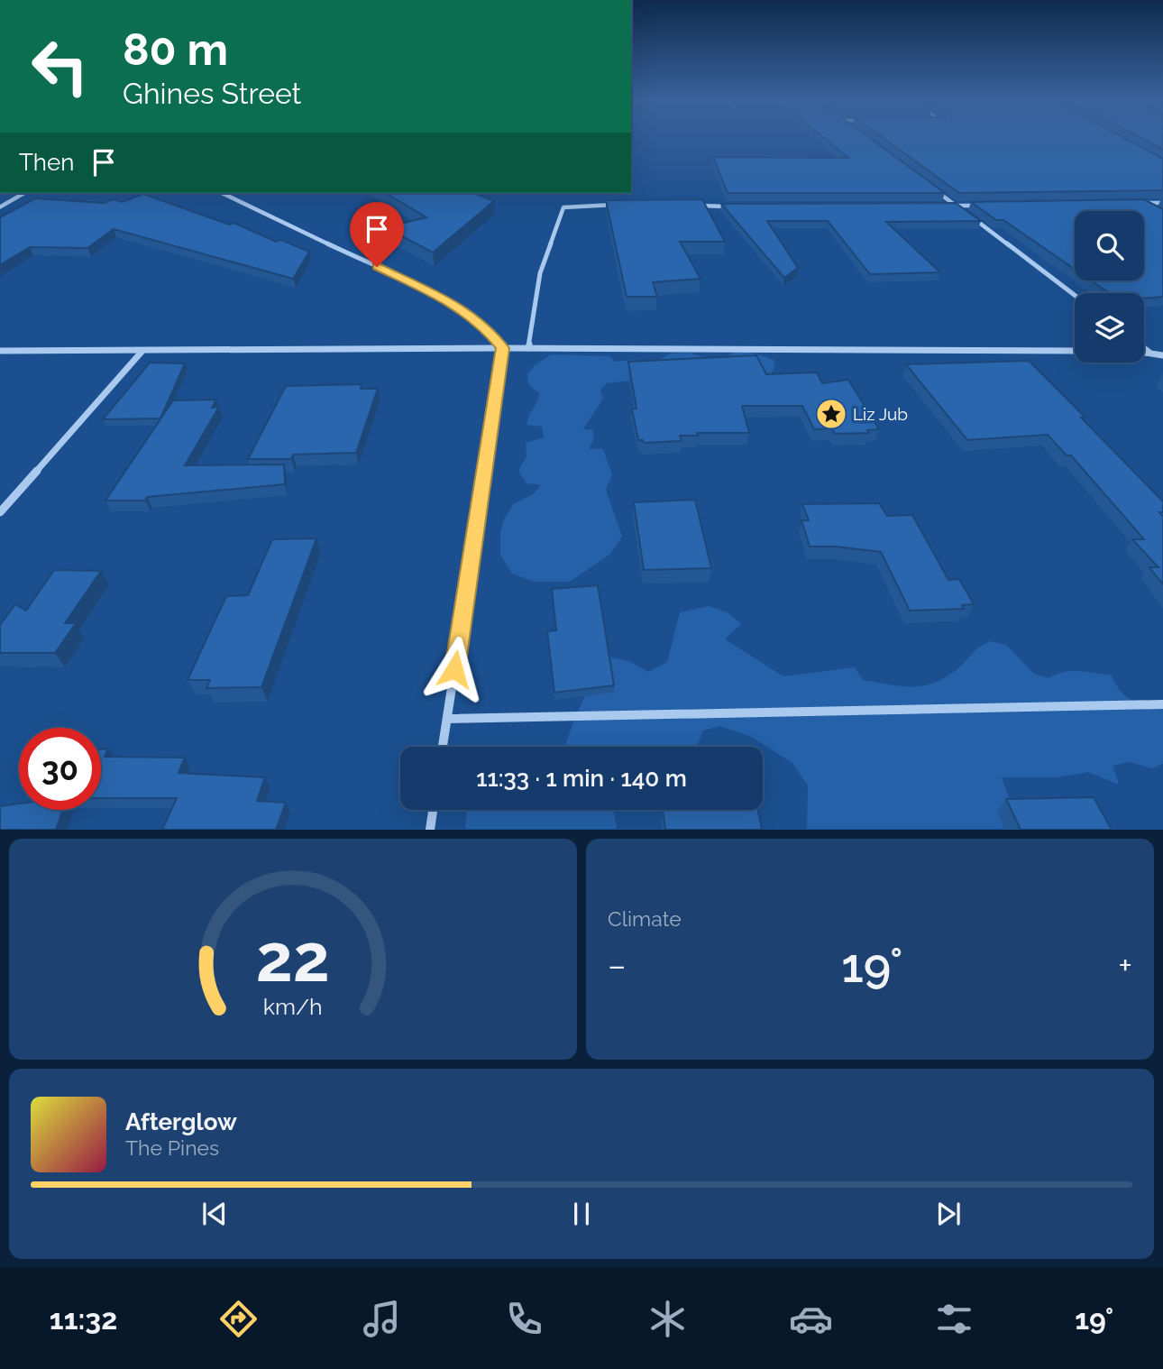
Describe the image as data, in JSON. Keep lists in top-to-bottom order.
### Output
{
  "places": {
    "place": ["Liz Jub"]
  },
  "page": {
    "turn": ["80 m", "Ghines Street"],
    "then": "Then",
    "limit": "30",
    "trip": "11:33 · 1 min · 140 m",
    "tile": "Climate",
    "heat": ["−", "19°", "+"],
    "song": ["Afterglow", "The Pines"],
    "tabs": ["11:32", "19°"],
    "gauge": ["22", "km/h"]
  }
}
